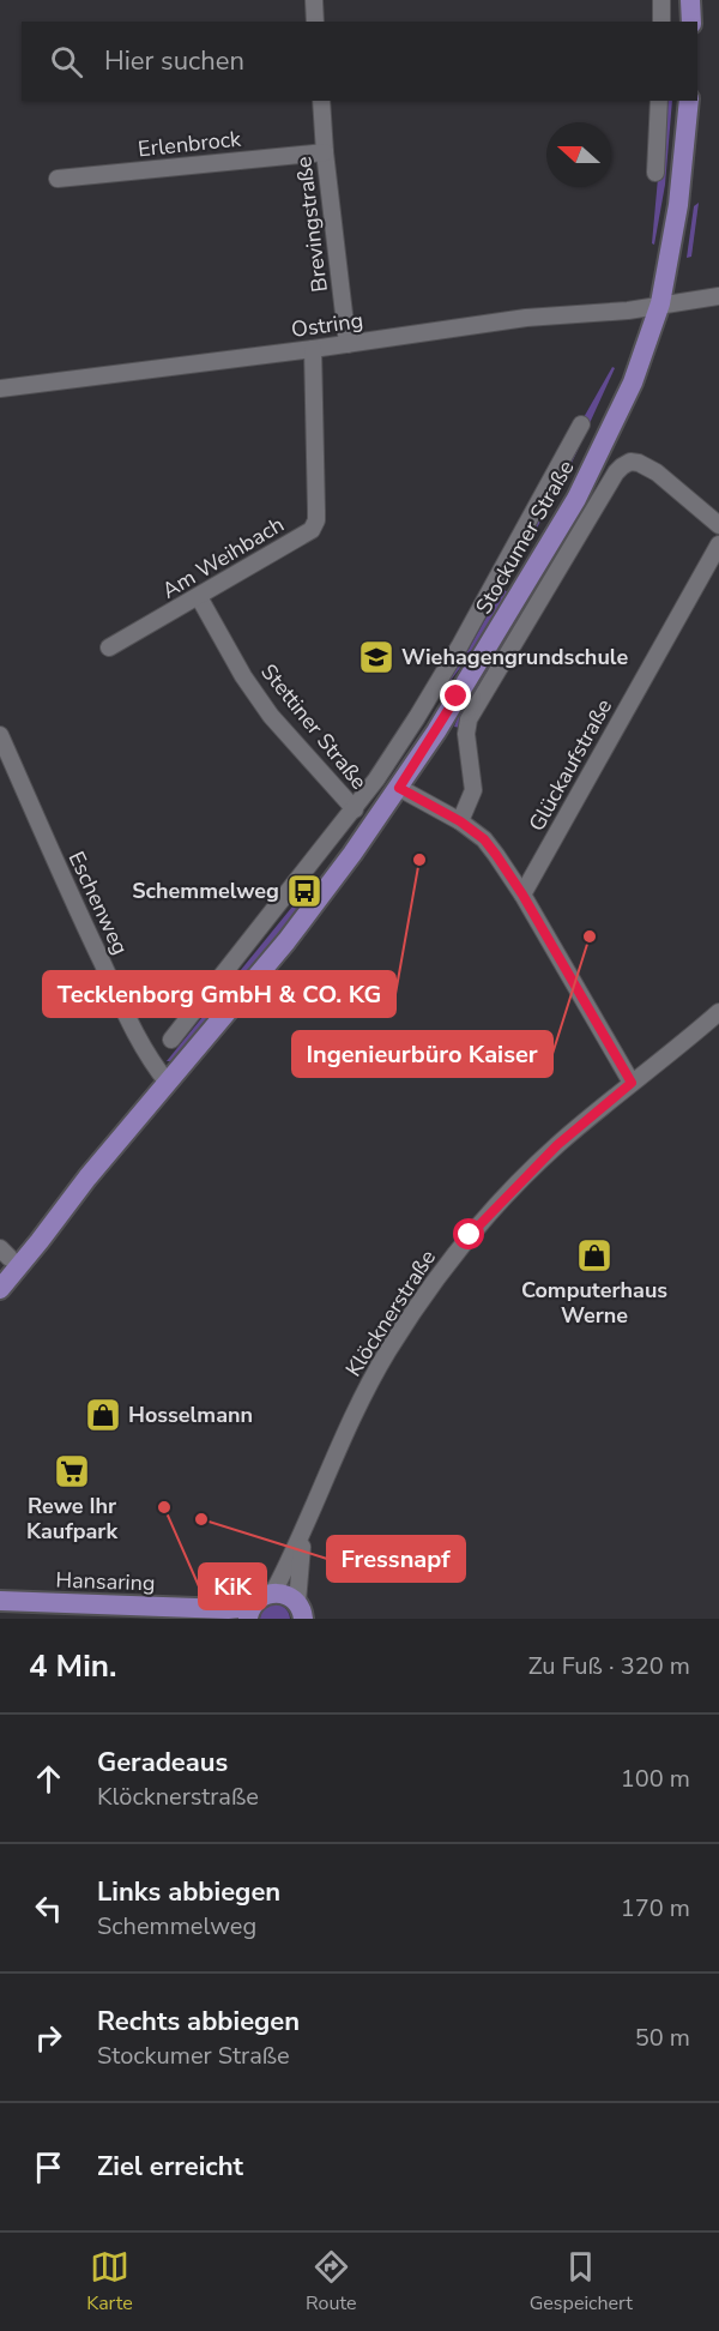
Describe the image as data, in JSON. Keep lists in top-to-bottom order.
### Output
{
  "streets": {
    "main road": ["Stockumer Straße", "Hansaring"],
    "street": [
      "Erlenbrock",
      "Brevingstraße",
      "Ostring",
      "Am Weihbach",
      "Stettiner Straße",
      "Glückaufstraße",
      "Eschenweg",
      "Klöcknerstraße"
    ]
  },
  "crossings": [
    ["Erlenbrock", "Brevingstraße"],
    ["Brevingstraße", "Ostring"],
    ["Ostring", "Stockumer Straße"],
    ["Ostring", "Am Weihbach"],
    ["Stockumer Straße", "Stettiner Straße"],
    ["Stockumer Straße", "Eschenweg"],
    ["Am Weihbach", "Stettiner Straße"],
    ["Klöcknerstraße", "Hansaring"]
  ],
  "places": {
    "school or university": ["Wiehagengrundschule"],
    "other": [
      "Tecklenborg GmbH & CO. KG",
      "Ingenieurbüro Kaiser",
      "KiK",
      "Fressnapf"
    ],
    "bus stop": ["Schemmelweg"],
    "shop": ["Computerhaus Werne", "Hosselmann"],
    "supermarket": ["Rewe Ihr Kaufpark"]
  },
  "north": "left",
  "page": {
    "search": "Hier suchen",
    "heading": ["4 Min.", "Zu Fuß · 320 m"],
    "list": [
      ["Geradeaus", "Klöcknerstraße", "100 m"],
      ["Links abbiegen", "Schemmelweg", "170 m"],
      ["Rechts abbiegen", "Stockumer Straße", "50 m"],
      "Ziel erreicht"
    ],
    "nav": ["Karte", "Route", "Gespeichert"]
  }
}
